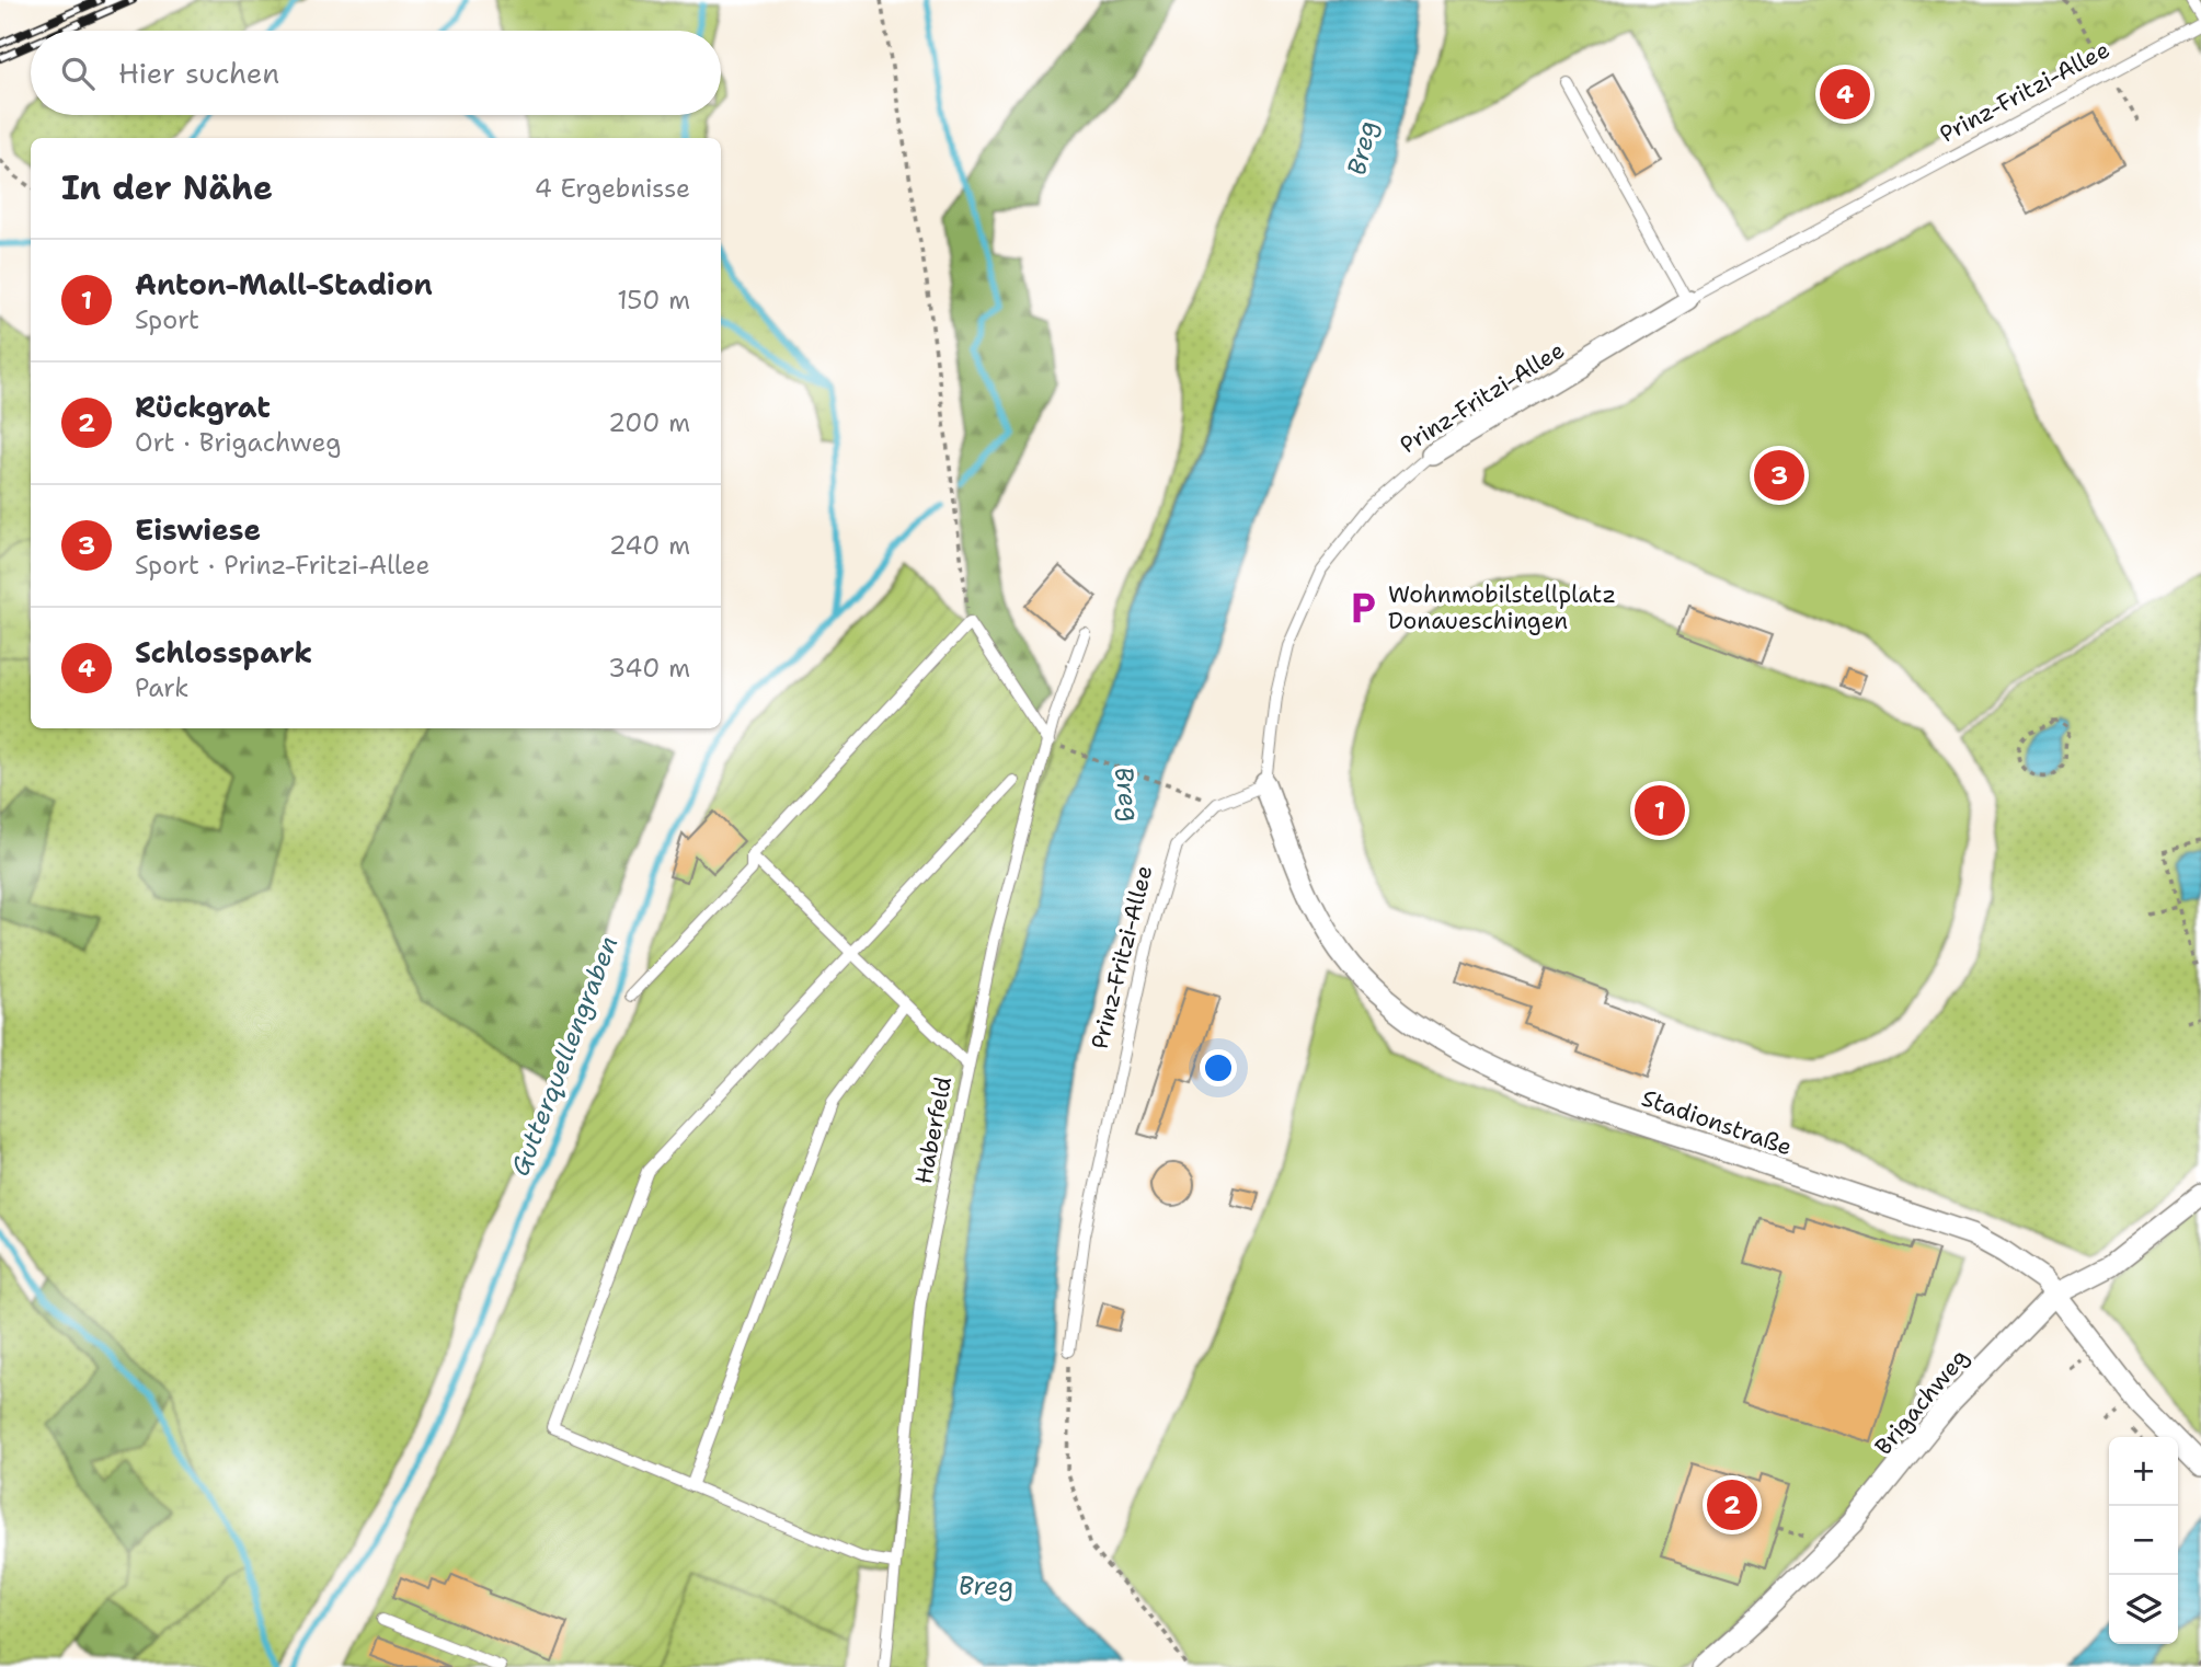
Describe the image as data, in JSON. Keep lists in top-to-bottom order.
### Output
{
  "streets": {
    "street": ["Prinz-Fritzi-Allee", "Stadionstraße", "Brigachweg"],
    "lane": ["Haberfeld"]
  },
  "crossings": [
    ["Prinz-Fritzi-Allee", "Stadionstraße"],
    ["Stadionstraße", "Brigachweg"]
  ],
  "water": ["Breg", "Gutterquellengraben"],
  "places": {
    "parking": ["Wohnmobilstellplatz Donaueschingen"]
  },
  "page": {
    "search": "Hier suchen",
    "pins": [
      "4",
      "3",
      "1",
      "2"
    ],
    "heading": ["In der Nähe", "4 Ergebnisse"],
    "list": [
      {
        "mark": "1",
        "name": "Anton-Mall-Stadion",
        "note": "Sport",
        "value": "150 m"
      },
      {
        "mark": "2",
        "name": "Rückgrat",
        "note": "Ort · Brigachweg",
        "value": "200 m"
      },
      {
        "mark": "3",
        "name": "Eiswiese",
        "note": "Sport · Prinz-Fritzi-Allee",
        "value": "240 m"
      },
      {
        "mark": "4",
        "name": "Schlosspark",
        "note": "Park",
        "value": "340 m"
      }
    ],
    "map_buttons": ["+", "−"]
  }
}
